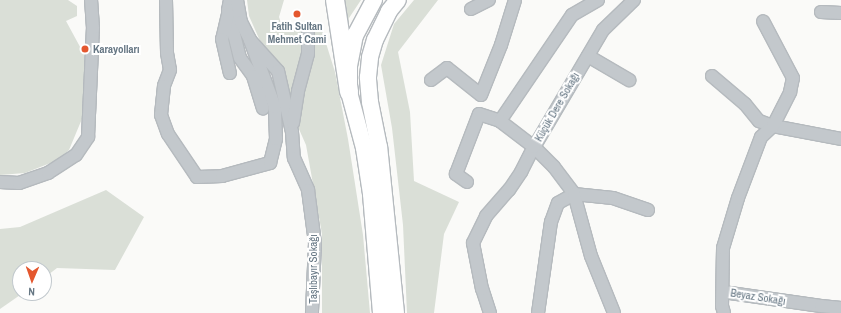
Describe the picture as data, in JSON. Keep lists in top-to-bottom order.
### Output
{
  "streets": {
    "street": ["Küçük Dere Sokağı", "Taşlıbayır Sokağı", "Beyaz Sokağı"]
  },
  "places": ["Fatih Sultan Mehmet Cami", "Karayolları"],
  "north": "bottom"
}
